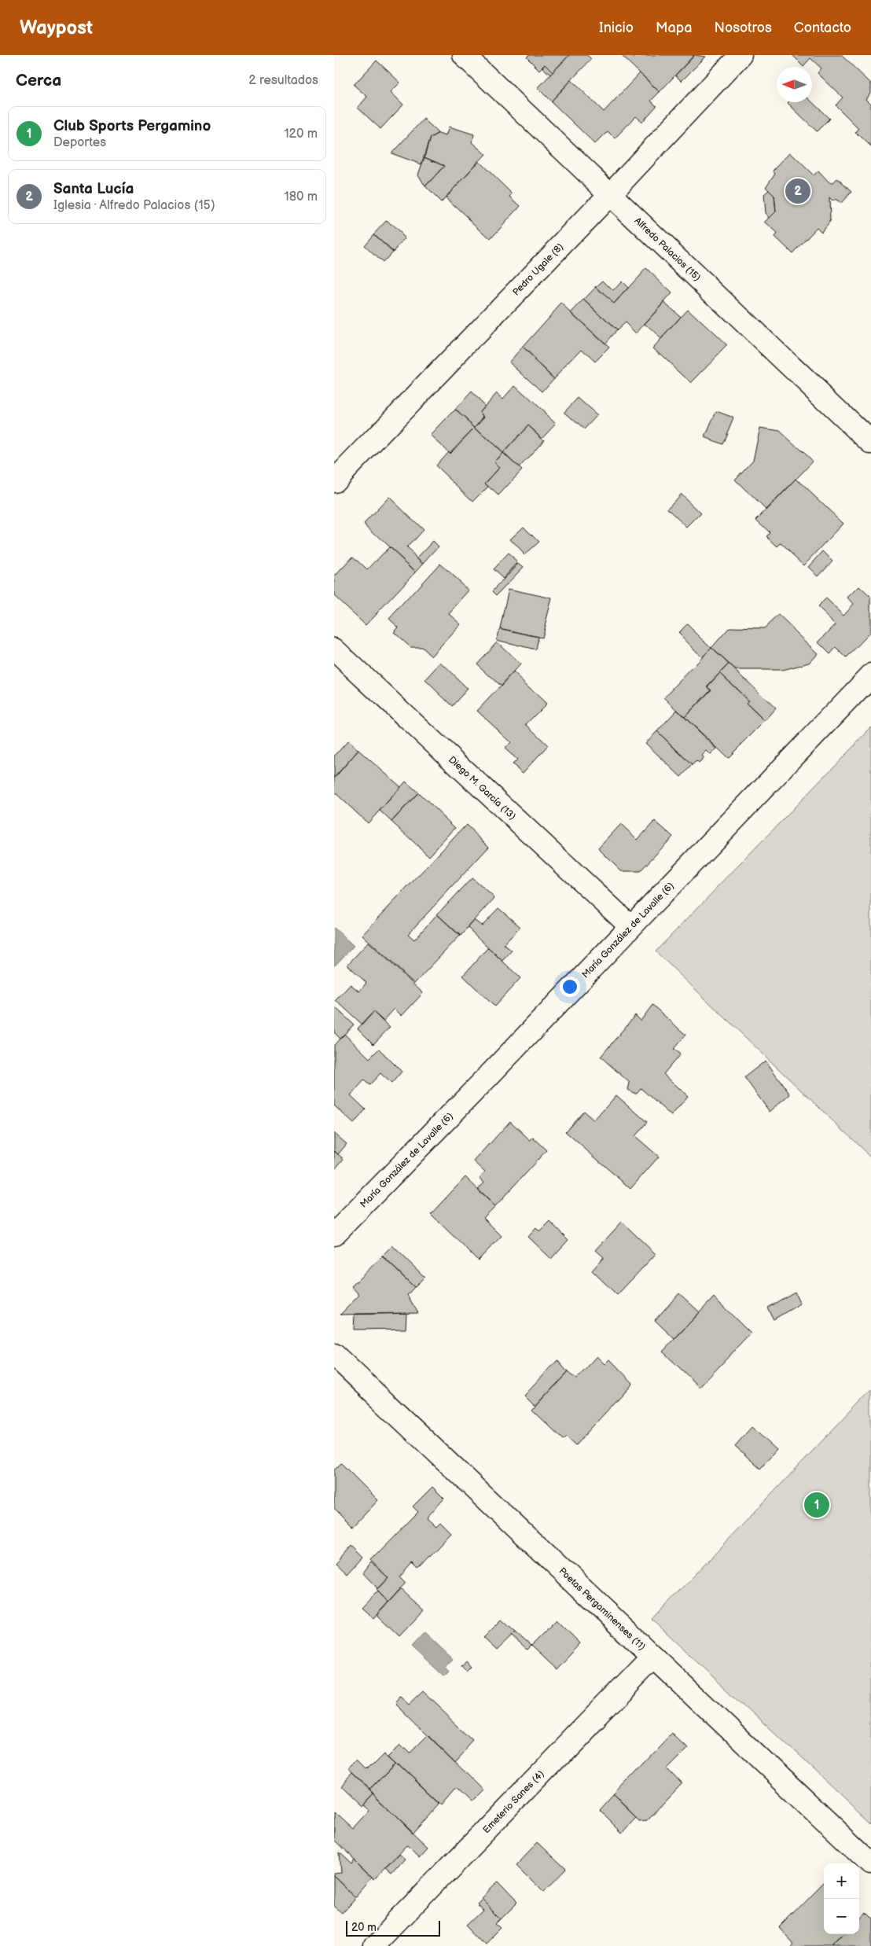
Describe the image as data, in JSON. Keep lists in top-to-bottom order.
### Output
{
  "streets": {
    "street": [
      "Alfredo Palacios (15)",
      "Pedro Ugale (8)",
      "Diego M. García (13)",
      "María González de Lavalle (6)",
      "Poetas Pergaminenses (11)",
      "Emeterio Sanes (4)"
    ]
  },
  "crossings": [
    ["Alfredo Palacios (15)", "Pedro Ugale (8)"],
    ["Diego M. García (13)", "María González de Lavalle (6)"],
    ["Poetas Pergaminenses (11)", "Emeterio Sanes (4)"]
  ],
  "scale_bar": "20 m",
  "north": "left",
  "page": {
    "header": "Waypost",
    "nav": [
      "Inicio",
      "Mapa",
      "Nosotros",
      "Contacto"
    ],
    "heading": ["Cerca", "2 resultados"],
    "list": [
      {
        "mark": "1",
        "name": "Club Sports Pergamino",
        "note": "Deportes",
        "value": "120 m"
      },
      {
        "mark": "2",
        "name": "Santa Lucía",
        "note": "Iglesia · Alfredo Palacios (15)",
        "value": "180 m"
      }
    ],
    "pins": ["2", "1"],
    "map_buttons": ["+", "−"],
    "scale": "20 m"
  }
}
